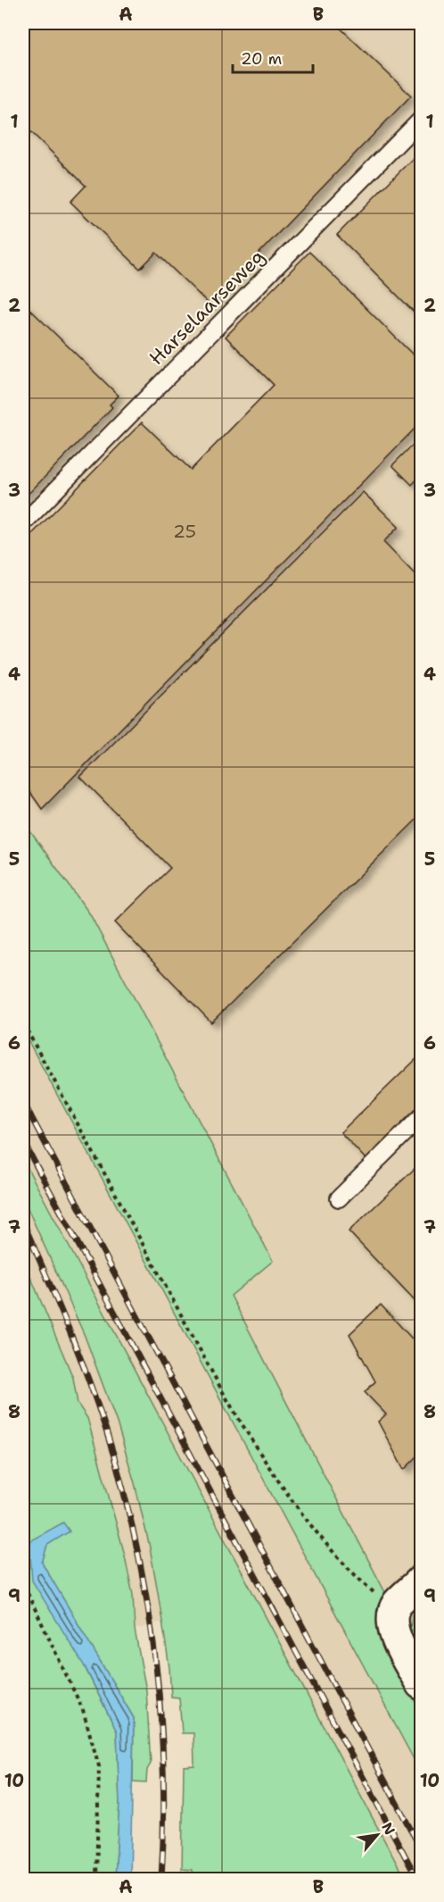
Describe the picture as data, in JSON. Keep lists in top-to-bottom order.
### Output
{
  "streets": {
    "lane": ["Harselaarseweg"]
  },
  "house_numbers": ["25"],
  "scale_bar": "20 m",
  "north": "top right",
  "grid": {
    "columns": ["A", "B"],
    "rows": [
      "1",
      "2",
      "3",
      "4",
      "5",
      "6",
      "7",
      "8",
      "9",
      "10"
    ]
  }
}
